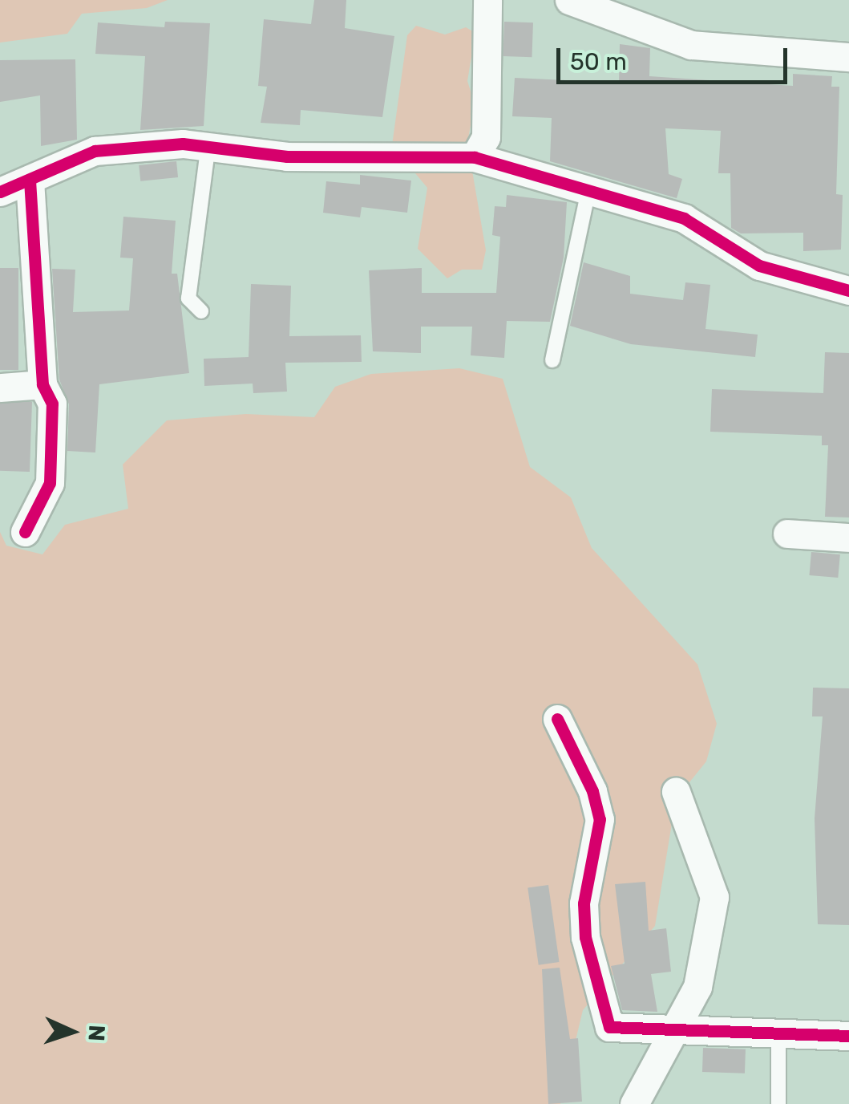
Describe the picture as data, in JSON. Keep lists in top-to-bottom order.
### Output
{
  "scale_bar": "50 m",
  "north": "right"
}
